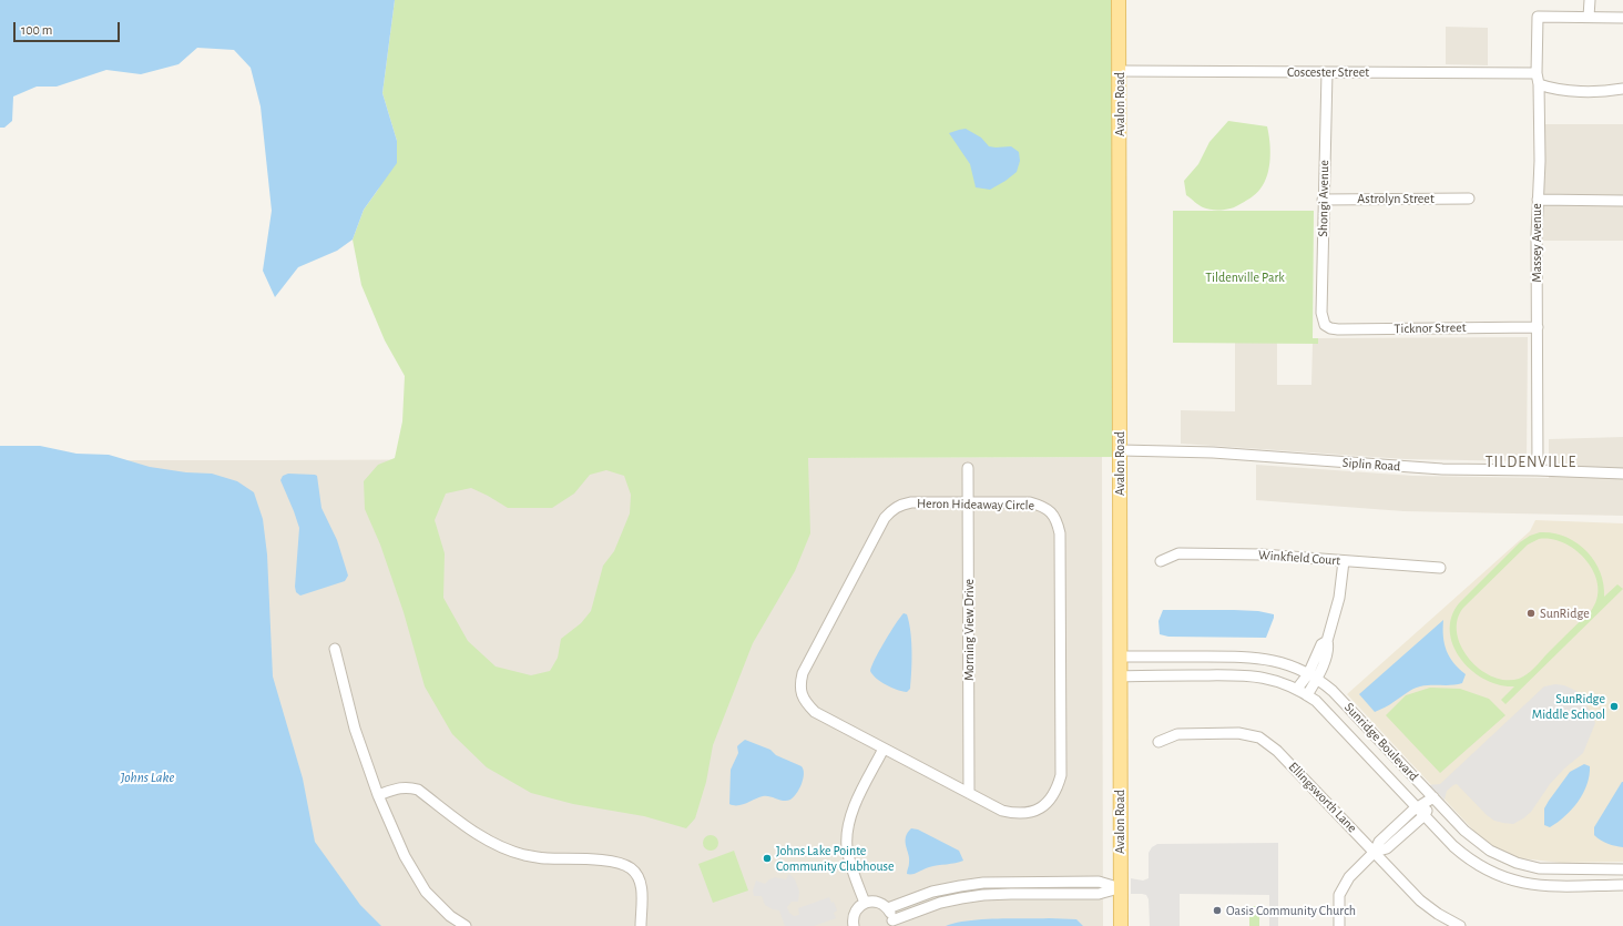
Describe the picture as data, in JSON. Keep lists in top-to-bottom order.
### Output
{
  "streets": {
    "main road": ["Avalon Road"],
    "street": [
      "Coscester Street",
      "Shongi Avenue",
      "Astrolyn Street",
      "Massey Avenue",
      "Ticknor Street",
      "Siplin Road",
      "Heron Hideaway Circle",
      "Winkfield Court",
      "Morning View Drive",
      "Sunridge Boulevard",
      "Ellingsworth Lane"
    ]
  },
  "crossings": [
    ["Coscester Street", "Avalon Road"],
    ["Coscester Street", "Shongi Avenue"],
    ["Coscester Street", "Massey Avenue"],
    ["Avalon Road", "Siplin Road"],
    ["Avalon Road", "Sunridge Boulevard"],
    ["Shongi Avenue", "Astrolyn Street"],
    ["Shongi Avenue", "Ticknor Street"],
    ["Massey Avenue", "Ticknor Street"],
    ["Massey Avenue", "Siplin Road"],
    ["Heron Hideaway Circle", "Morning View Drive"]
  ],
  "districts": ["TILDENVILLE"],
  "water": ["Johns Lake"],
  "parks": ["Tildenville Park"],
  "places": [
    "SunRidge",
    "SunRidge Middle School",
    "Johns Lake Pointe Community Clubhouse",
    "Oasis Community Church"
  ],
  "scale_bar": "100 m"
}
